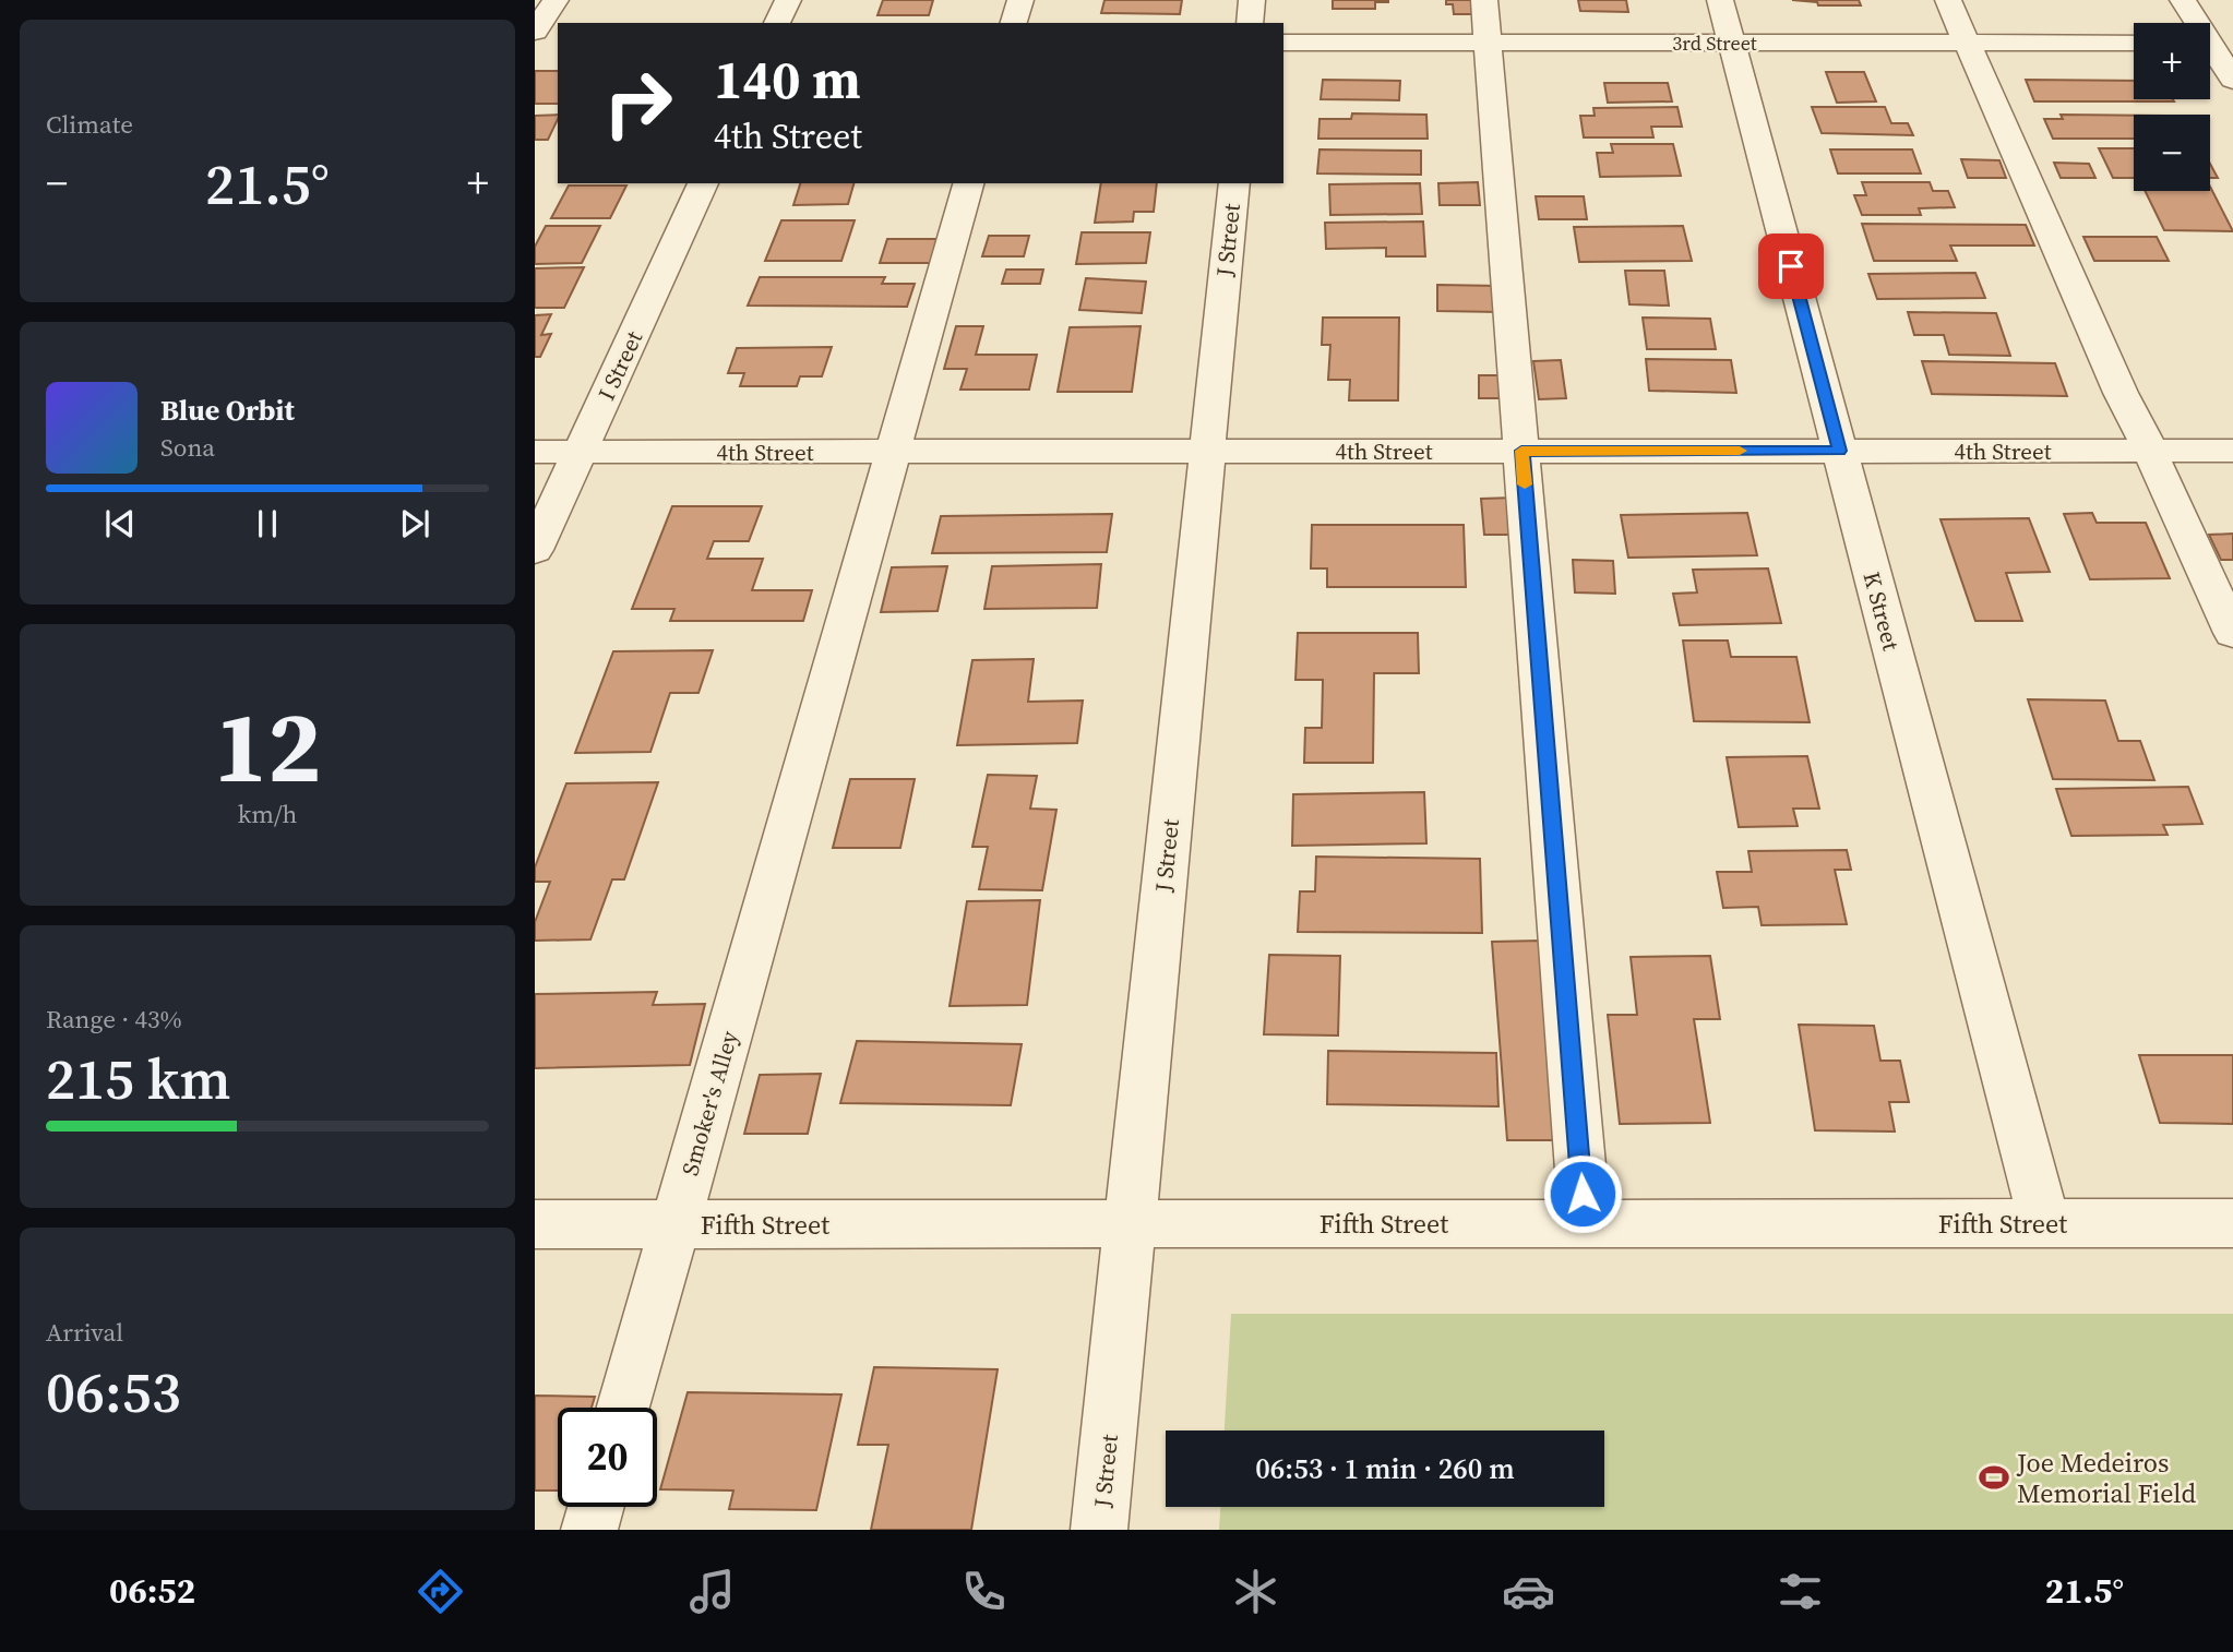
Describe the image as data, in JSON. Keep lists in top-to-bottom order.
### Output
{
  "streets": {
    "street": [
      "3rd Street",
      "J Street",
      "I Street",
      "4th Street",
      "K Street",
      "Smoker's Alley",
      "Fifth Street"
    ]
  },
  "crossings": [
    ["3rd Street", "K Street"],
    ["J Street", "4th Street"],
    ["J Street", "Fifth Street"],
    ["I Street", "4th Street"],
    ["4th Street", "K Street"],
    ["4th Street", "Smoker's Alley"],
    ["K Street", "Fifth Street"],
    ["Smoker's Alley", "Fifth Street"]
  ],
  "places": {
    "sports": ["Joe Medeiros Memorial Field"]
  },
  "page": {
    "tile": [
      "Climate",
      ["12", "km/h"],
      ["Range · 43%", "215 km"],
      ["Arrival", "06:53"]
    ],
    "map_buttons": ["+", "−"],
    "turn": ["140 m", "4th Street"],
    "heat": ["−", "21.5°", "+"],
    "song": ["Blue Orbit", "Sona"],
    "limit": "20",
    "trip": "06:53 · 1 min · 260 m",
    "tabs": ["06:52", "21.5°"]
  }
}
